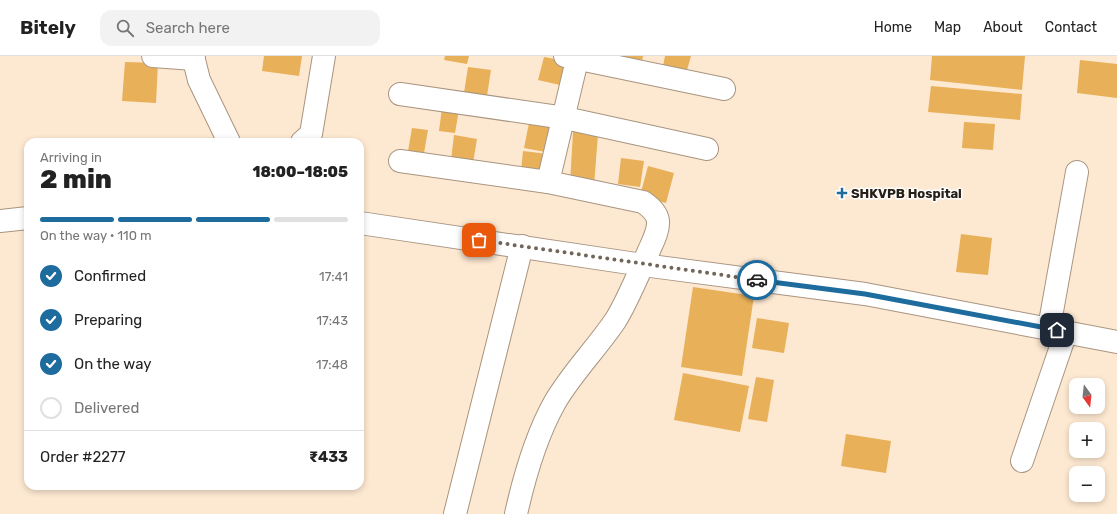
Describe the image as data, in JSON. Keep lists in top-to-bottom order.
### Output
{
  "places": {
    "health": ["SHKVPB Hospital"]
  },
  "north": "bottom",
  "page": {
    "header": "Bitely",
    "search": "Search here",
    "nav": [
      "Home",
      "Map",
      "About",
      "Contact"
    ],
    "heading": ["2 min", "Arriving in", "18:00–18:05"],
    "panel": ["Order #2277", "₹433"],
    "bar": "On the way · 110 m",
    "list": [
      ["Confirmed", "17:41"],
      ["Preparing", "17:43"],
      ["On the way", "17:48"],
      "Delivered"
    ],
    "map_buttons": ["+", "−"]
  }
}
